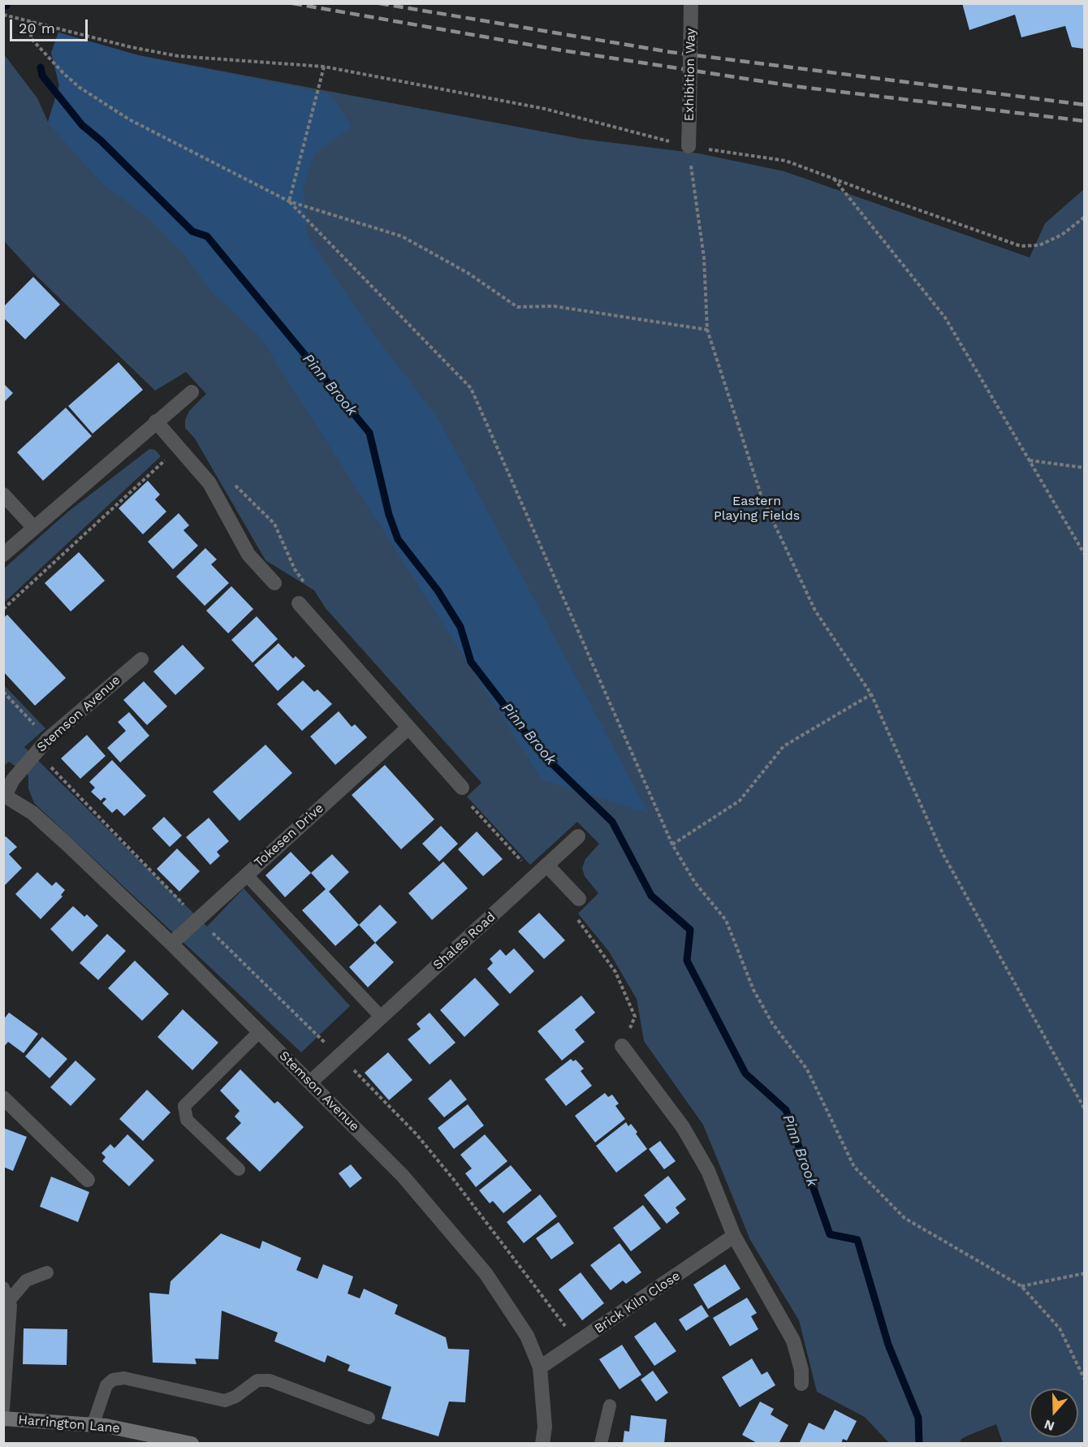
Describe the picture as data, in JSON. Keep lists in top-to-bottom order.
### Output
{
  "streets": {
    "street": [
      "Exhibition Way",
      "Stemson Avenue",
      "Tokesen Drive",
      "Shales Road",
      "Brick Kiln Close",
      "Harrington Lane"
    ]
  },
  "crossings": [
    ["Stemson Avenue", "Tokesen Drive"],
    ["Stemson Avenue", "Shales Road"],
    ["Stemson Avenue", "Brick Kiln Close"]
  ],
  "water": ["Pinn Brook"],
  "parks": ["Eastern Playing Fields"],
  "scale_bar": "20 m",
  "north": "bottom"
}
